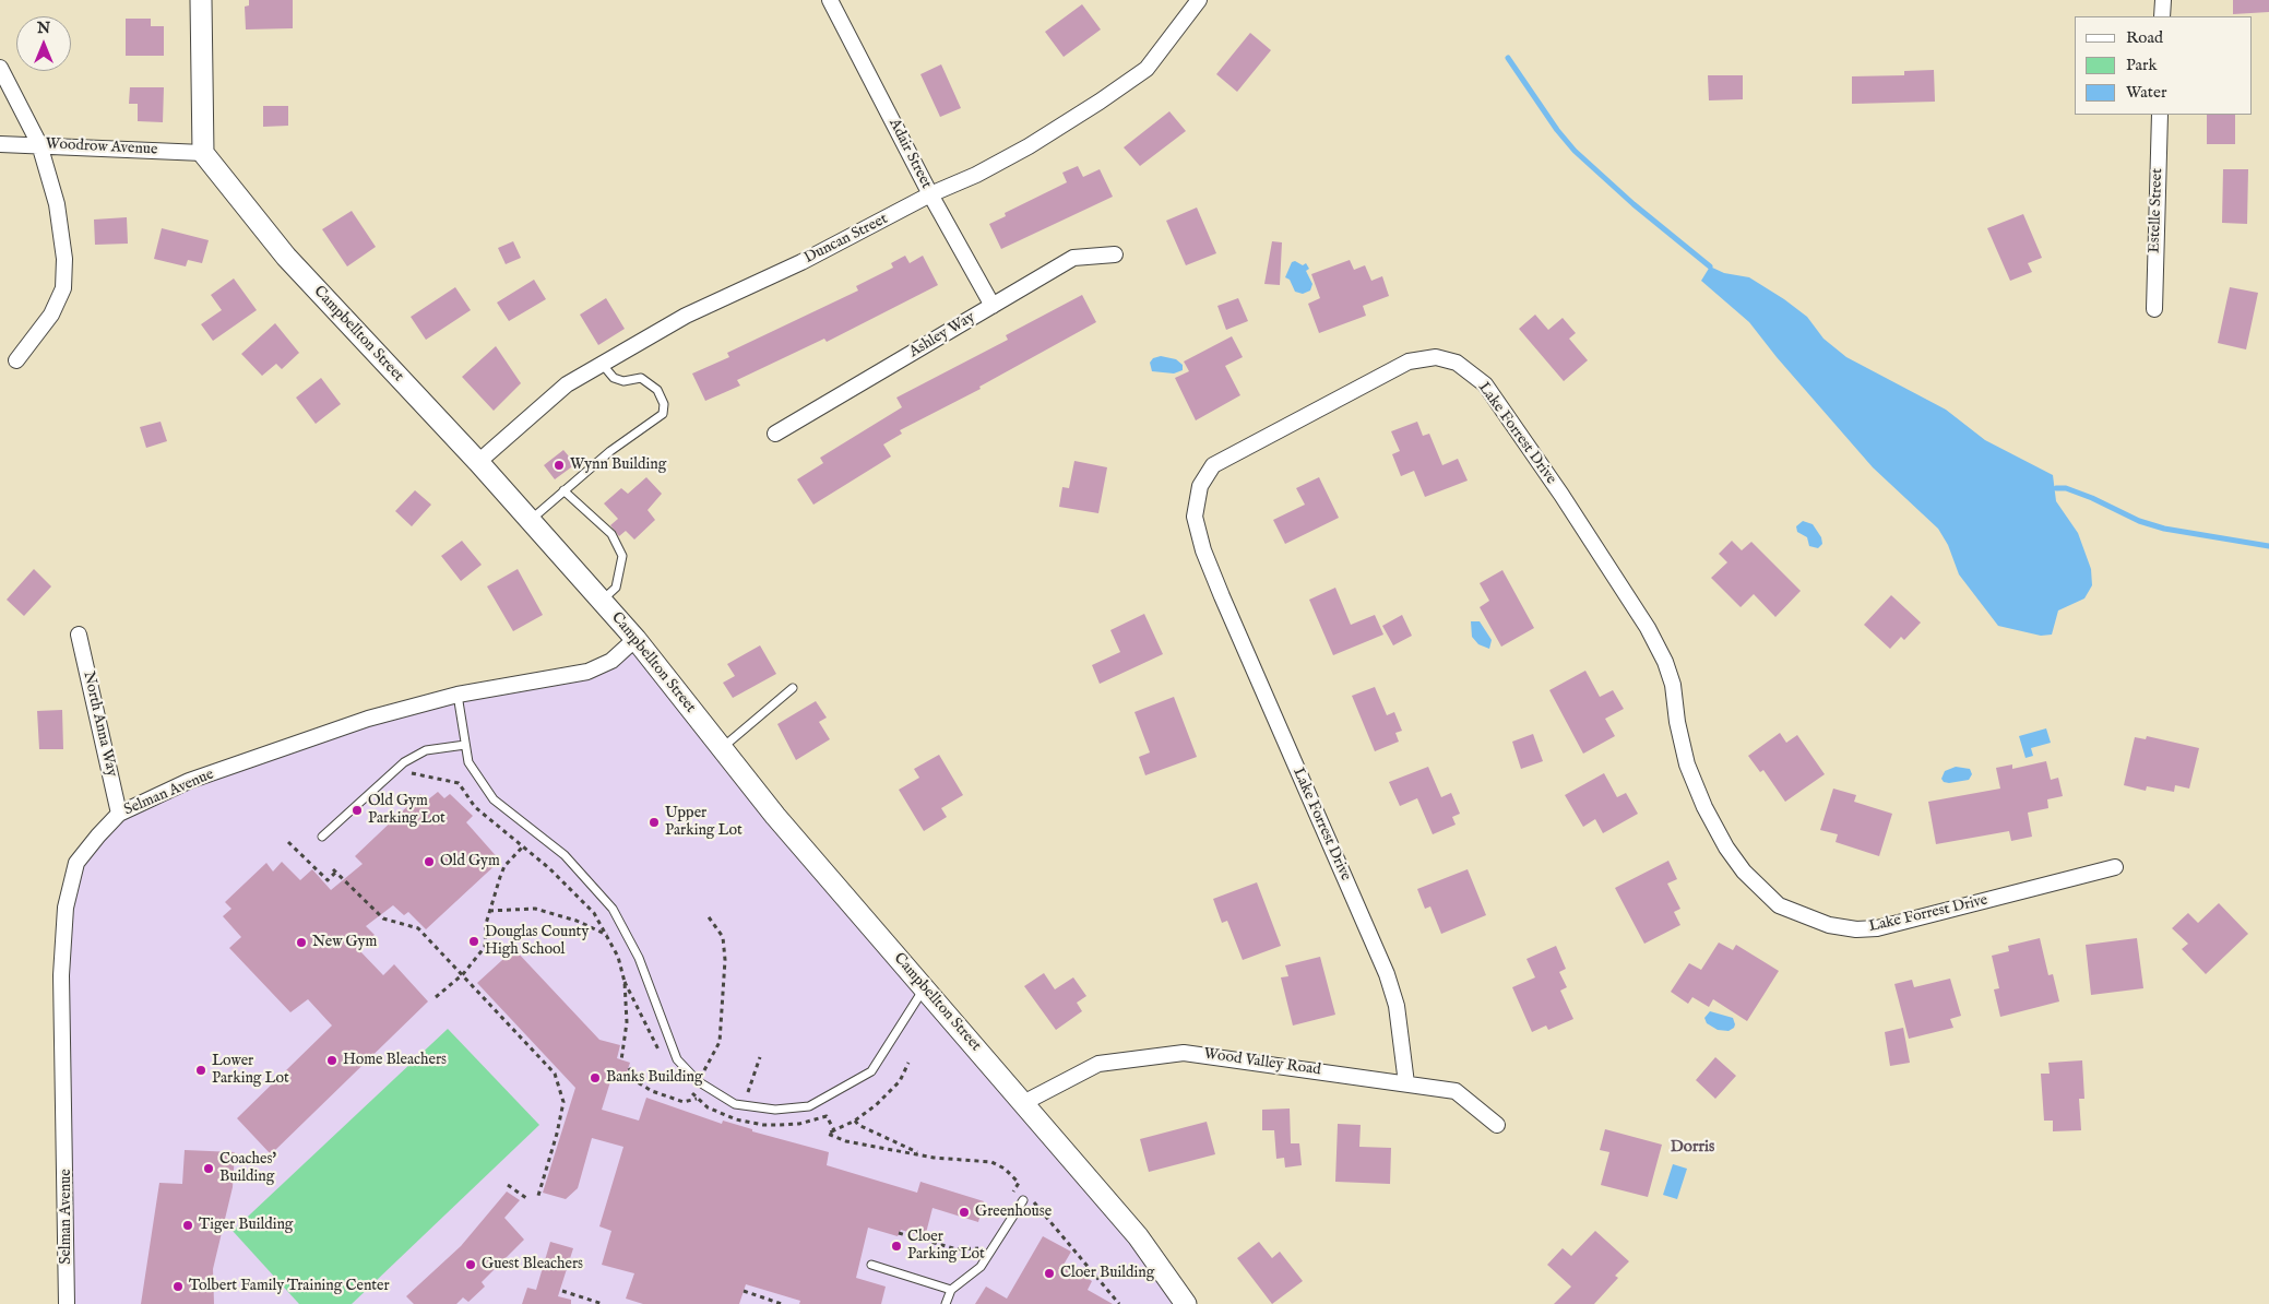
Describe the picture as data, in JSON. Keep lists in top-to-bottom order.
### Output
{
  "streets": {
    "main road": ["Campbellton Street"],
    "street": [
      "Woodrow Avenue",
      "Adair Street",
      "Estelle Street",
      "Duncan Street",
      "Ashley Way",
      "Lake Forrest Drive",
      "North Anna Way",
      "Selman Avenue",
      "Wood Valley Road"
    ]
  },
  "crossings": [
    ["Woodrow Avenue", "Campbellton Street"],
    ["Adair Street", "Duncan Street"],
    ["Adair Street", "Ashley Way"],
    ["Duncan Street", "Campbellton Street"],
    ["Campbellton Street", "Selman Avenue"],
    ["Campbellton Street", "Wood Valley Road"],
    ["Lake Forrest Drive", "Wood Valley Road"],
    ["North Anna Way", "Selman Avenue"]
  ],
  "districts": ["Dorris"],
  "places": [
    "Wynn Building",
    "Old Gym Parking Lot",
    "Upper Parking Lot",
    "Old Gym",
    "Douglas County High School",
    "New Gym",
    "Home Bleachers",
    "Lower Parking Lot",
    "Banks Building",
    "Coaches' Building",
    "Greenhouse",
    "Tiger Building",
    "Cloer Parking Lot",
    "Guest Bleachers",
    "Cloer Building",
    "Tolbert Family Training Center"
  ],
  "legend": ["Road", "Park", "Water"],
  "north": "top"
}
